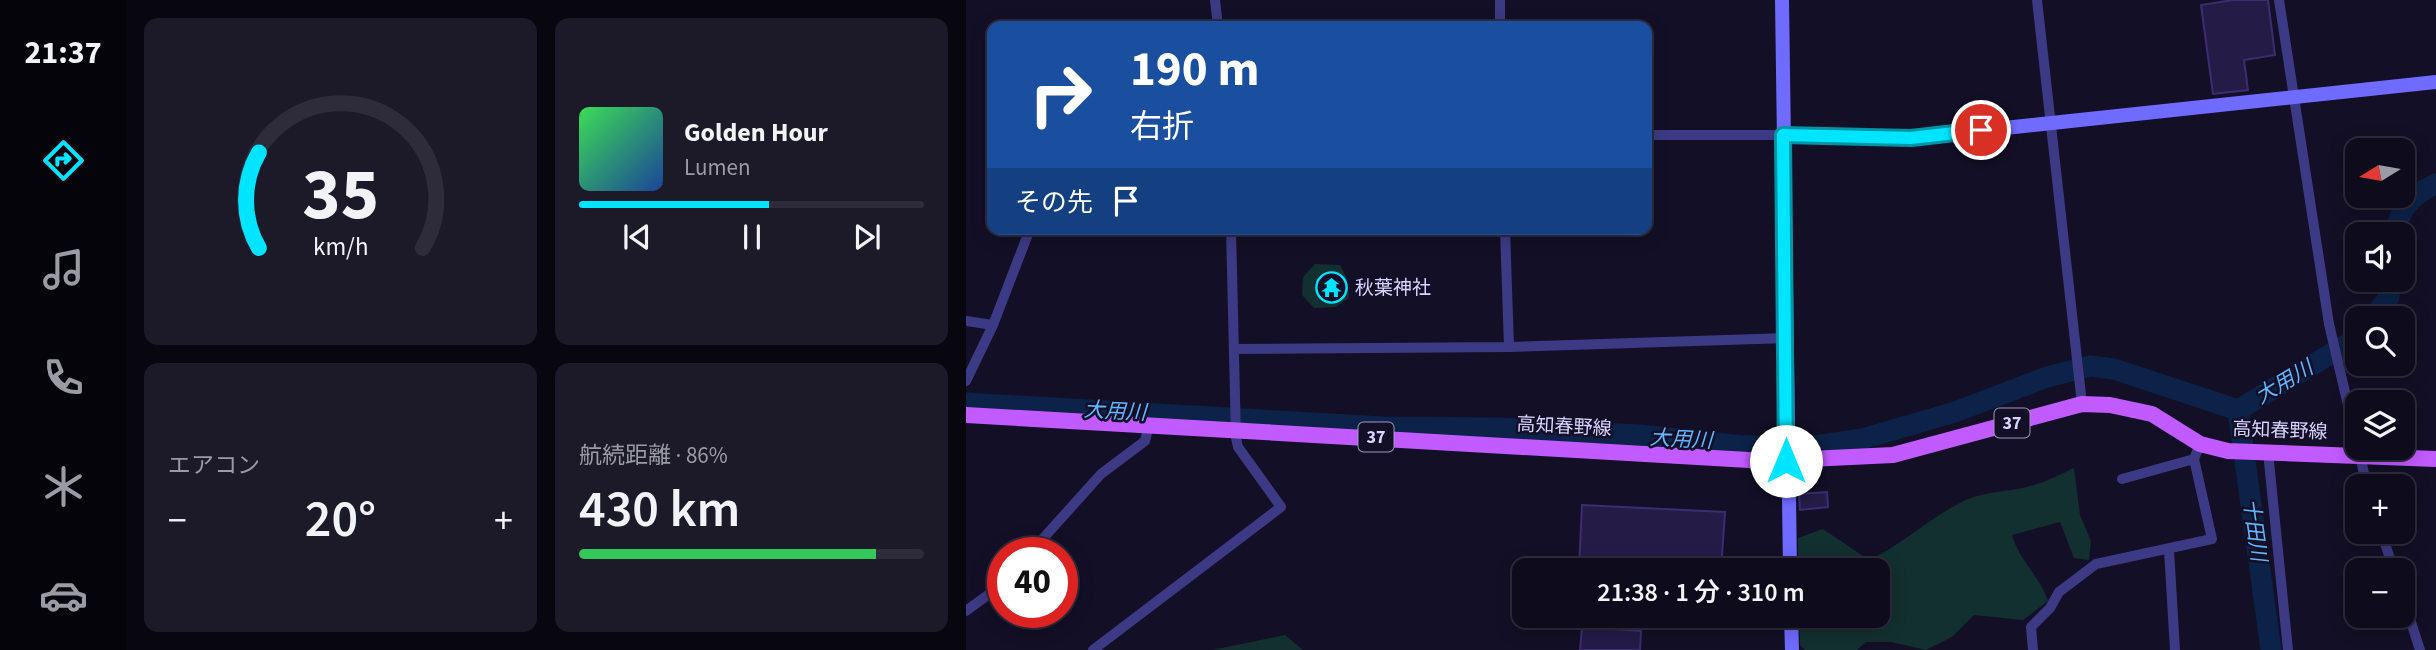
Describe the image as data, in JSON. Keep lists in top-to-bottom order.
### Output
{
  "streets": {
    "main road": ["37", "高知春野線"]
  },
  "water": ["大用川", "十田川"],
  "places": {
    "temple": ["秋葉神社"]
  },
  "north": "left",
  "page": {
    "tabs": "21:37",
    "turn": ["190 m", "右折"],
    "song": ["Golden Hour", "Lumen"],
    "map_buttons": ["+", "−"],
    "then": "その先",
    "tile": [
      "エアコン",
      ["航続距離 · 86%", "430 km"]
    ],
    "heat": ["−", "20°", "+"],
    "limit": "40",
    "trip": "21:38 · 1 分 · 310 m",
    "gauge": ["35", "km/h"]
  }
}
